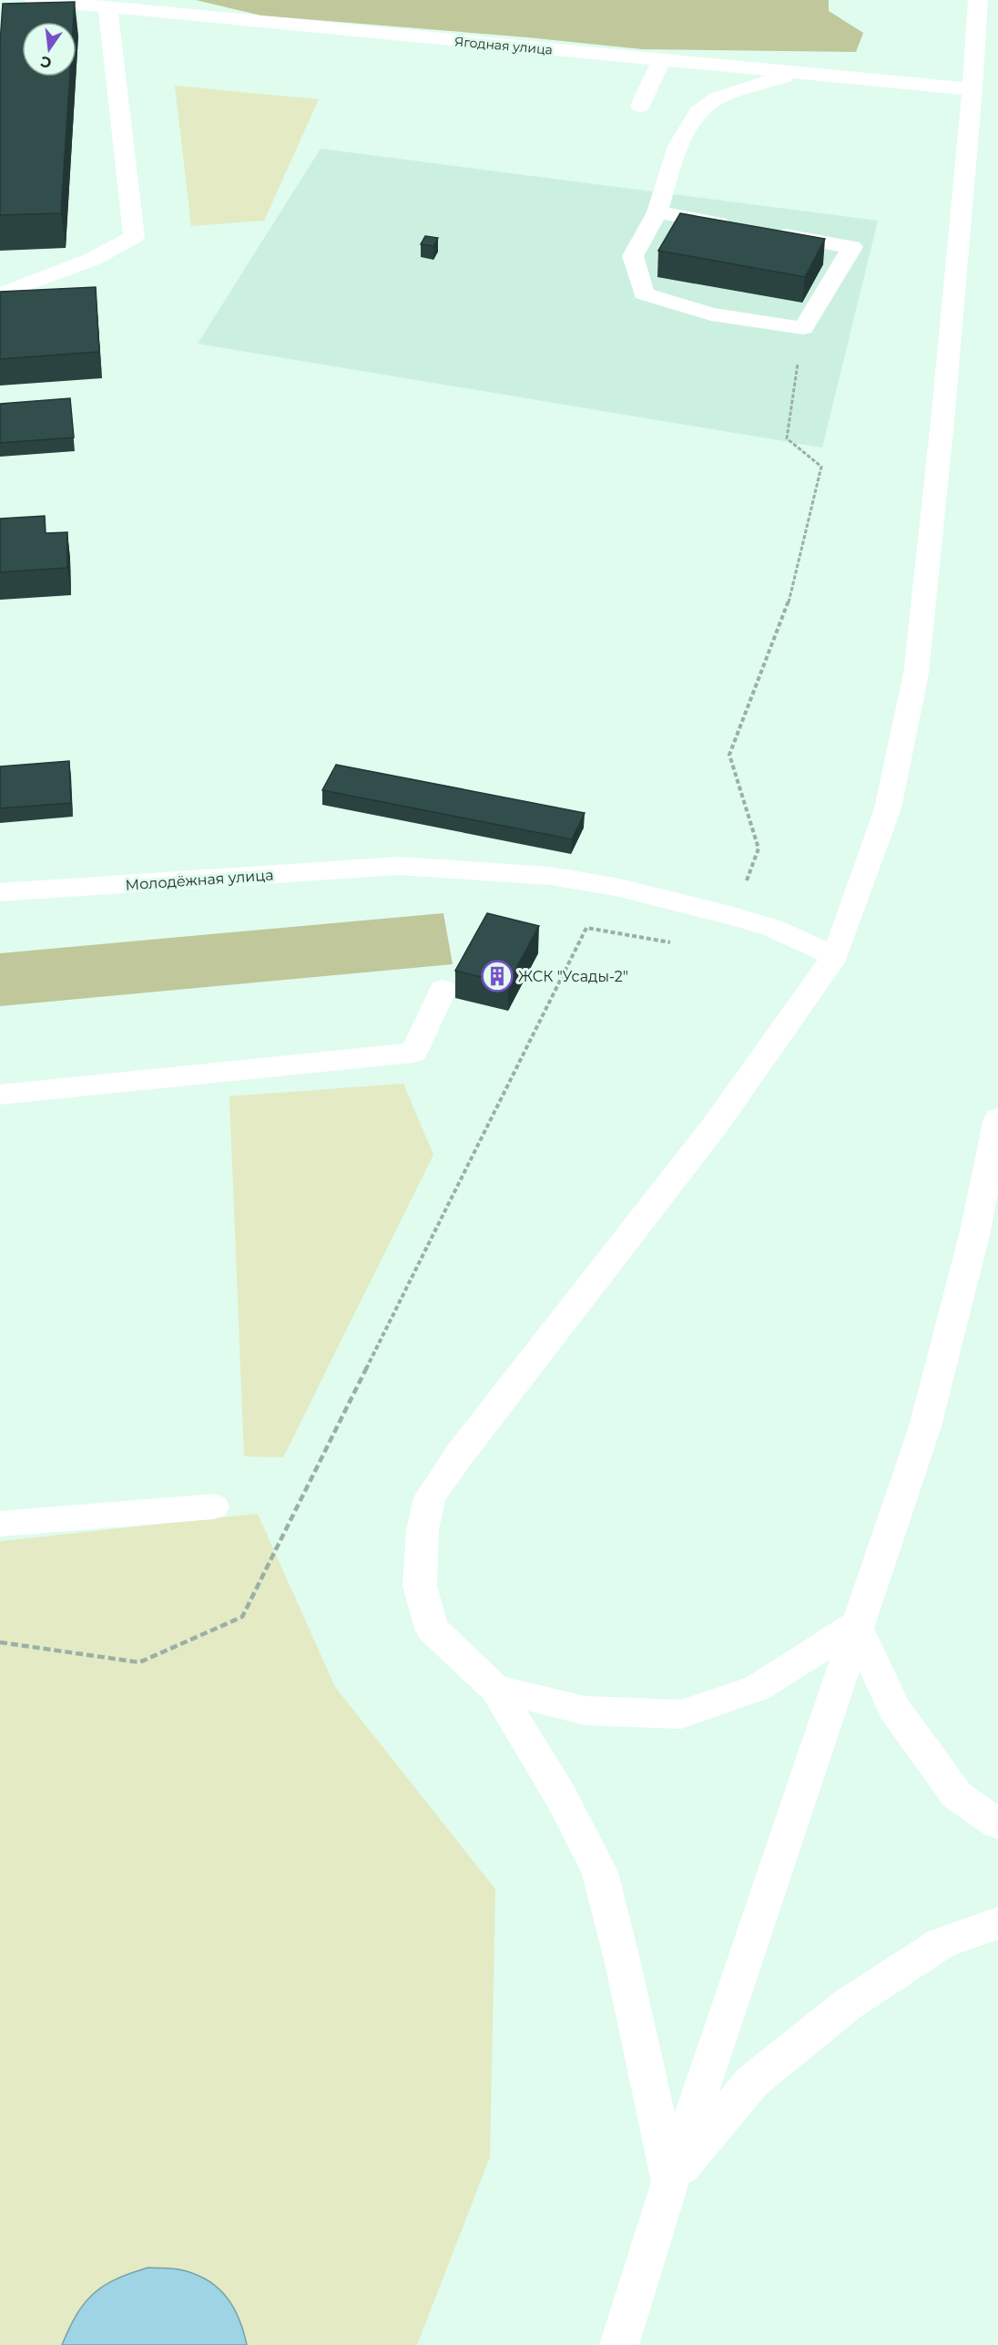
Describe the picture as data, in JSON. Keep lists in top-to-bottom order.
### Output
{
  "streets": {
    "street": ["Ягодная улица", "Молодёжная улица"]
  },
  "places": {
    "building": ["ЖСК \"Усады-2\""]
  },
  "north": "bottom"
}
